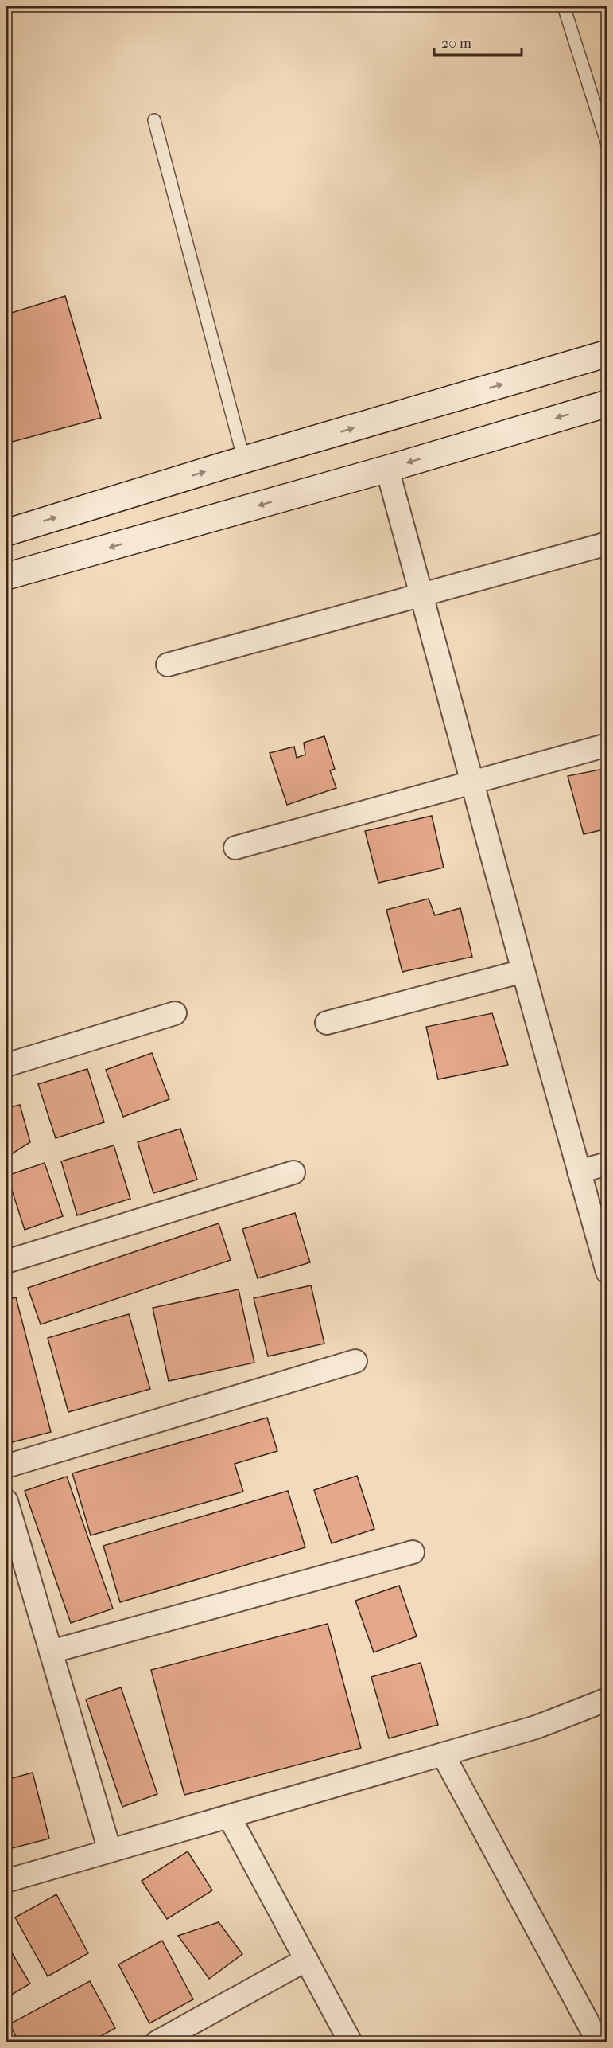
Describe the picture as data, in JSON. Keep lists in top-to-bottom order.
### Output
{
  "scale_bar": "20 m"
}
